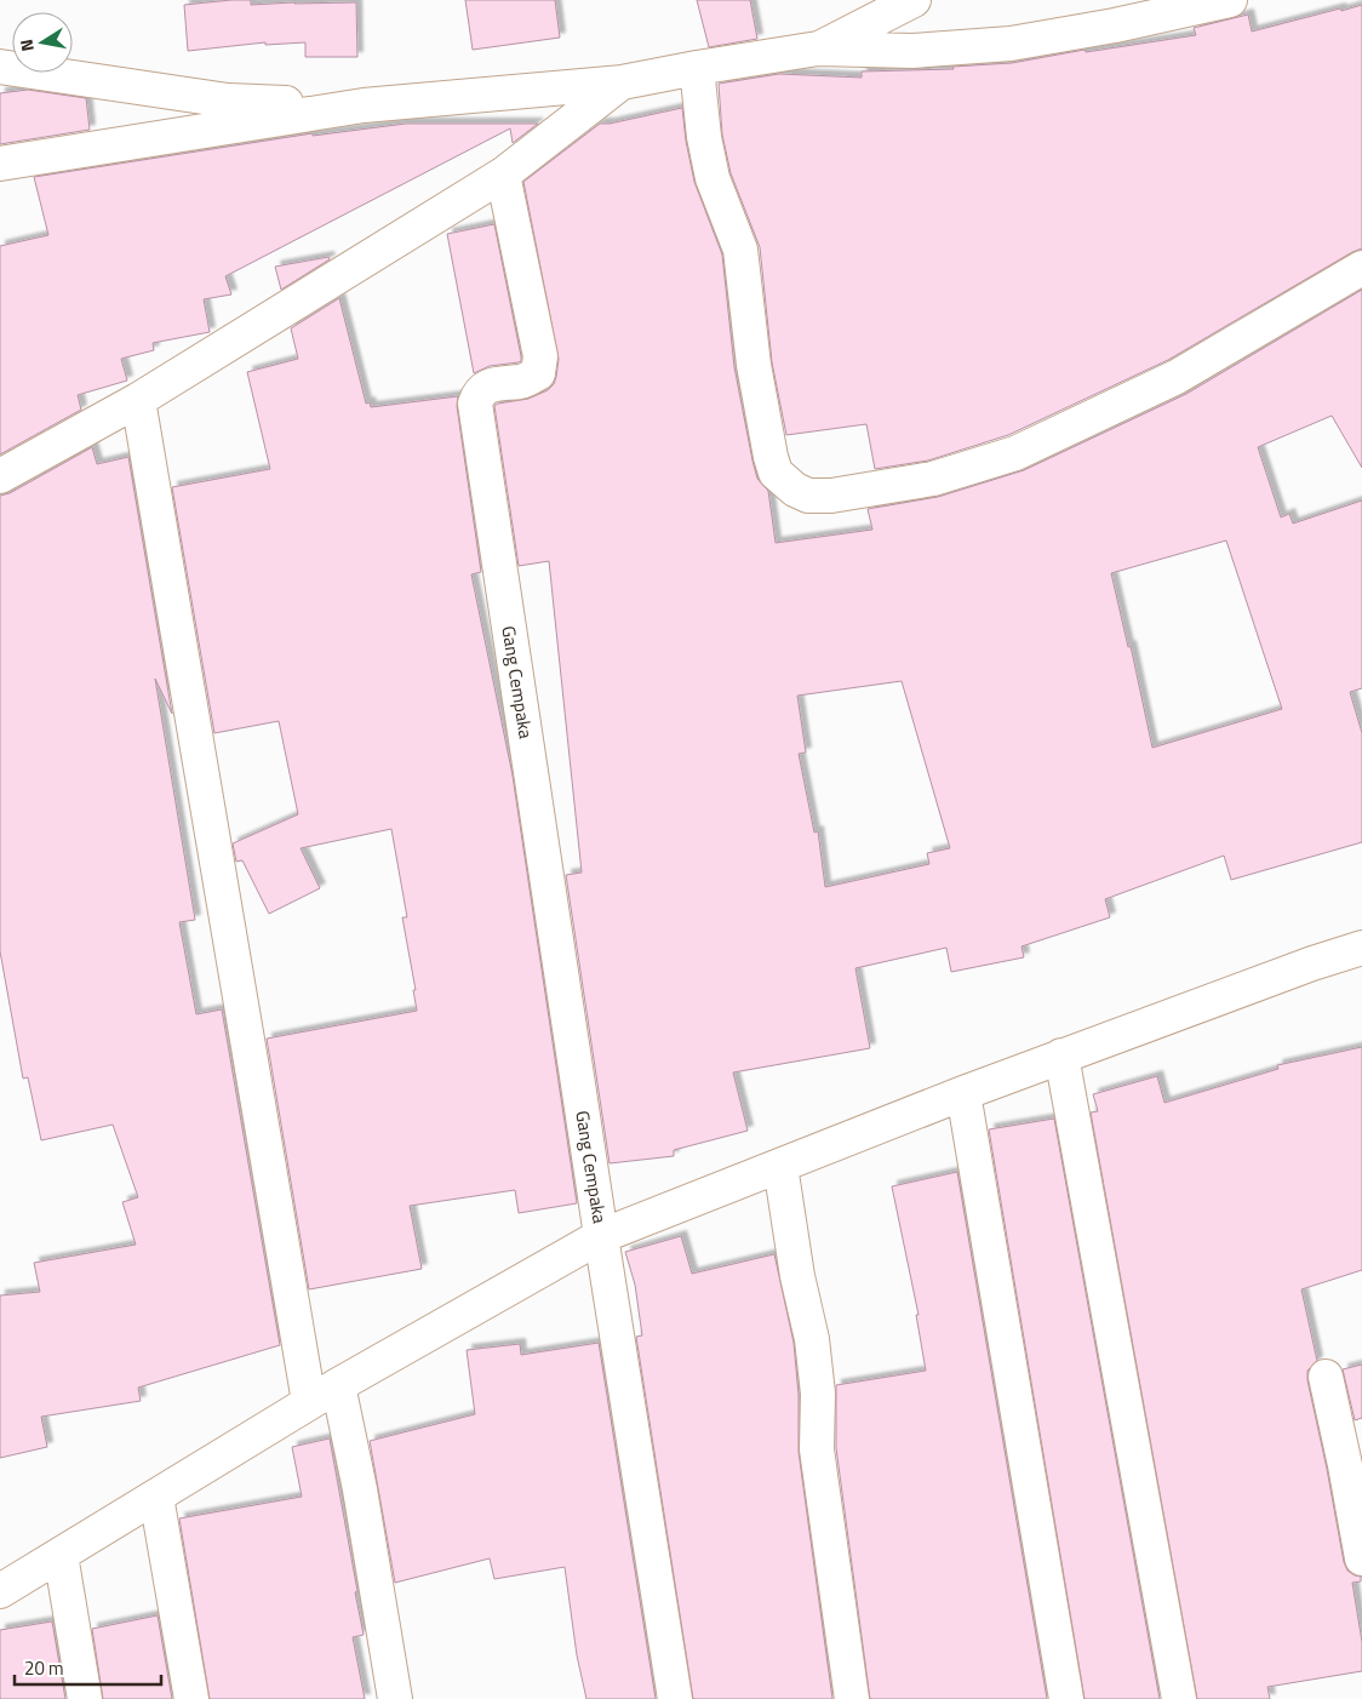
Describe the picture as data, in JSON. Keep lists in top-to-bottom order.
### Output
{
  "streets": {
    "street": ["Gang Cempaka"]
  },
  "scale_bar": "20 m",
  "north": "left"
}
